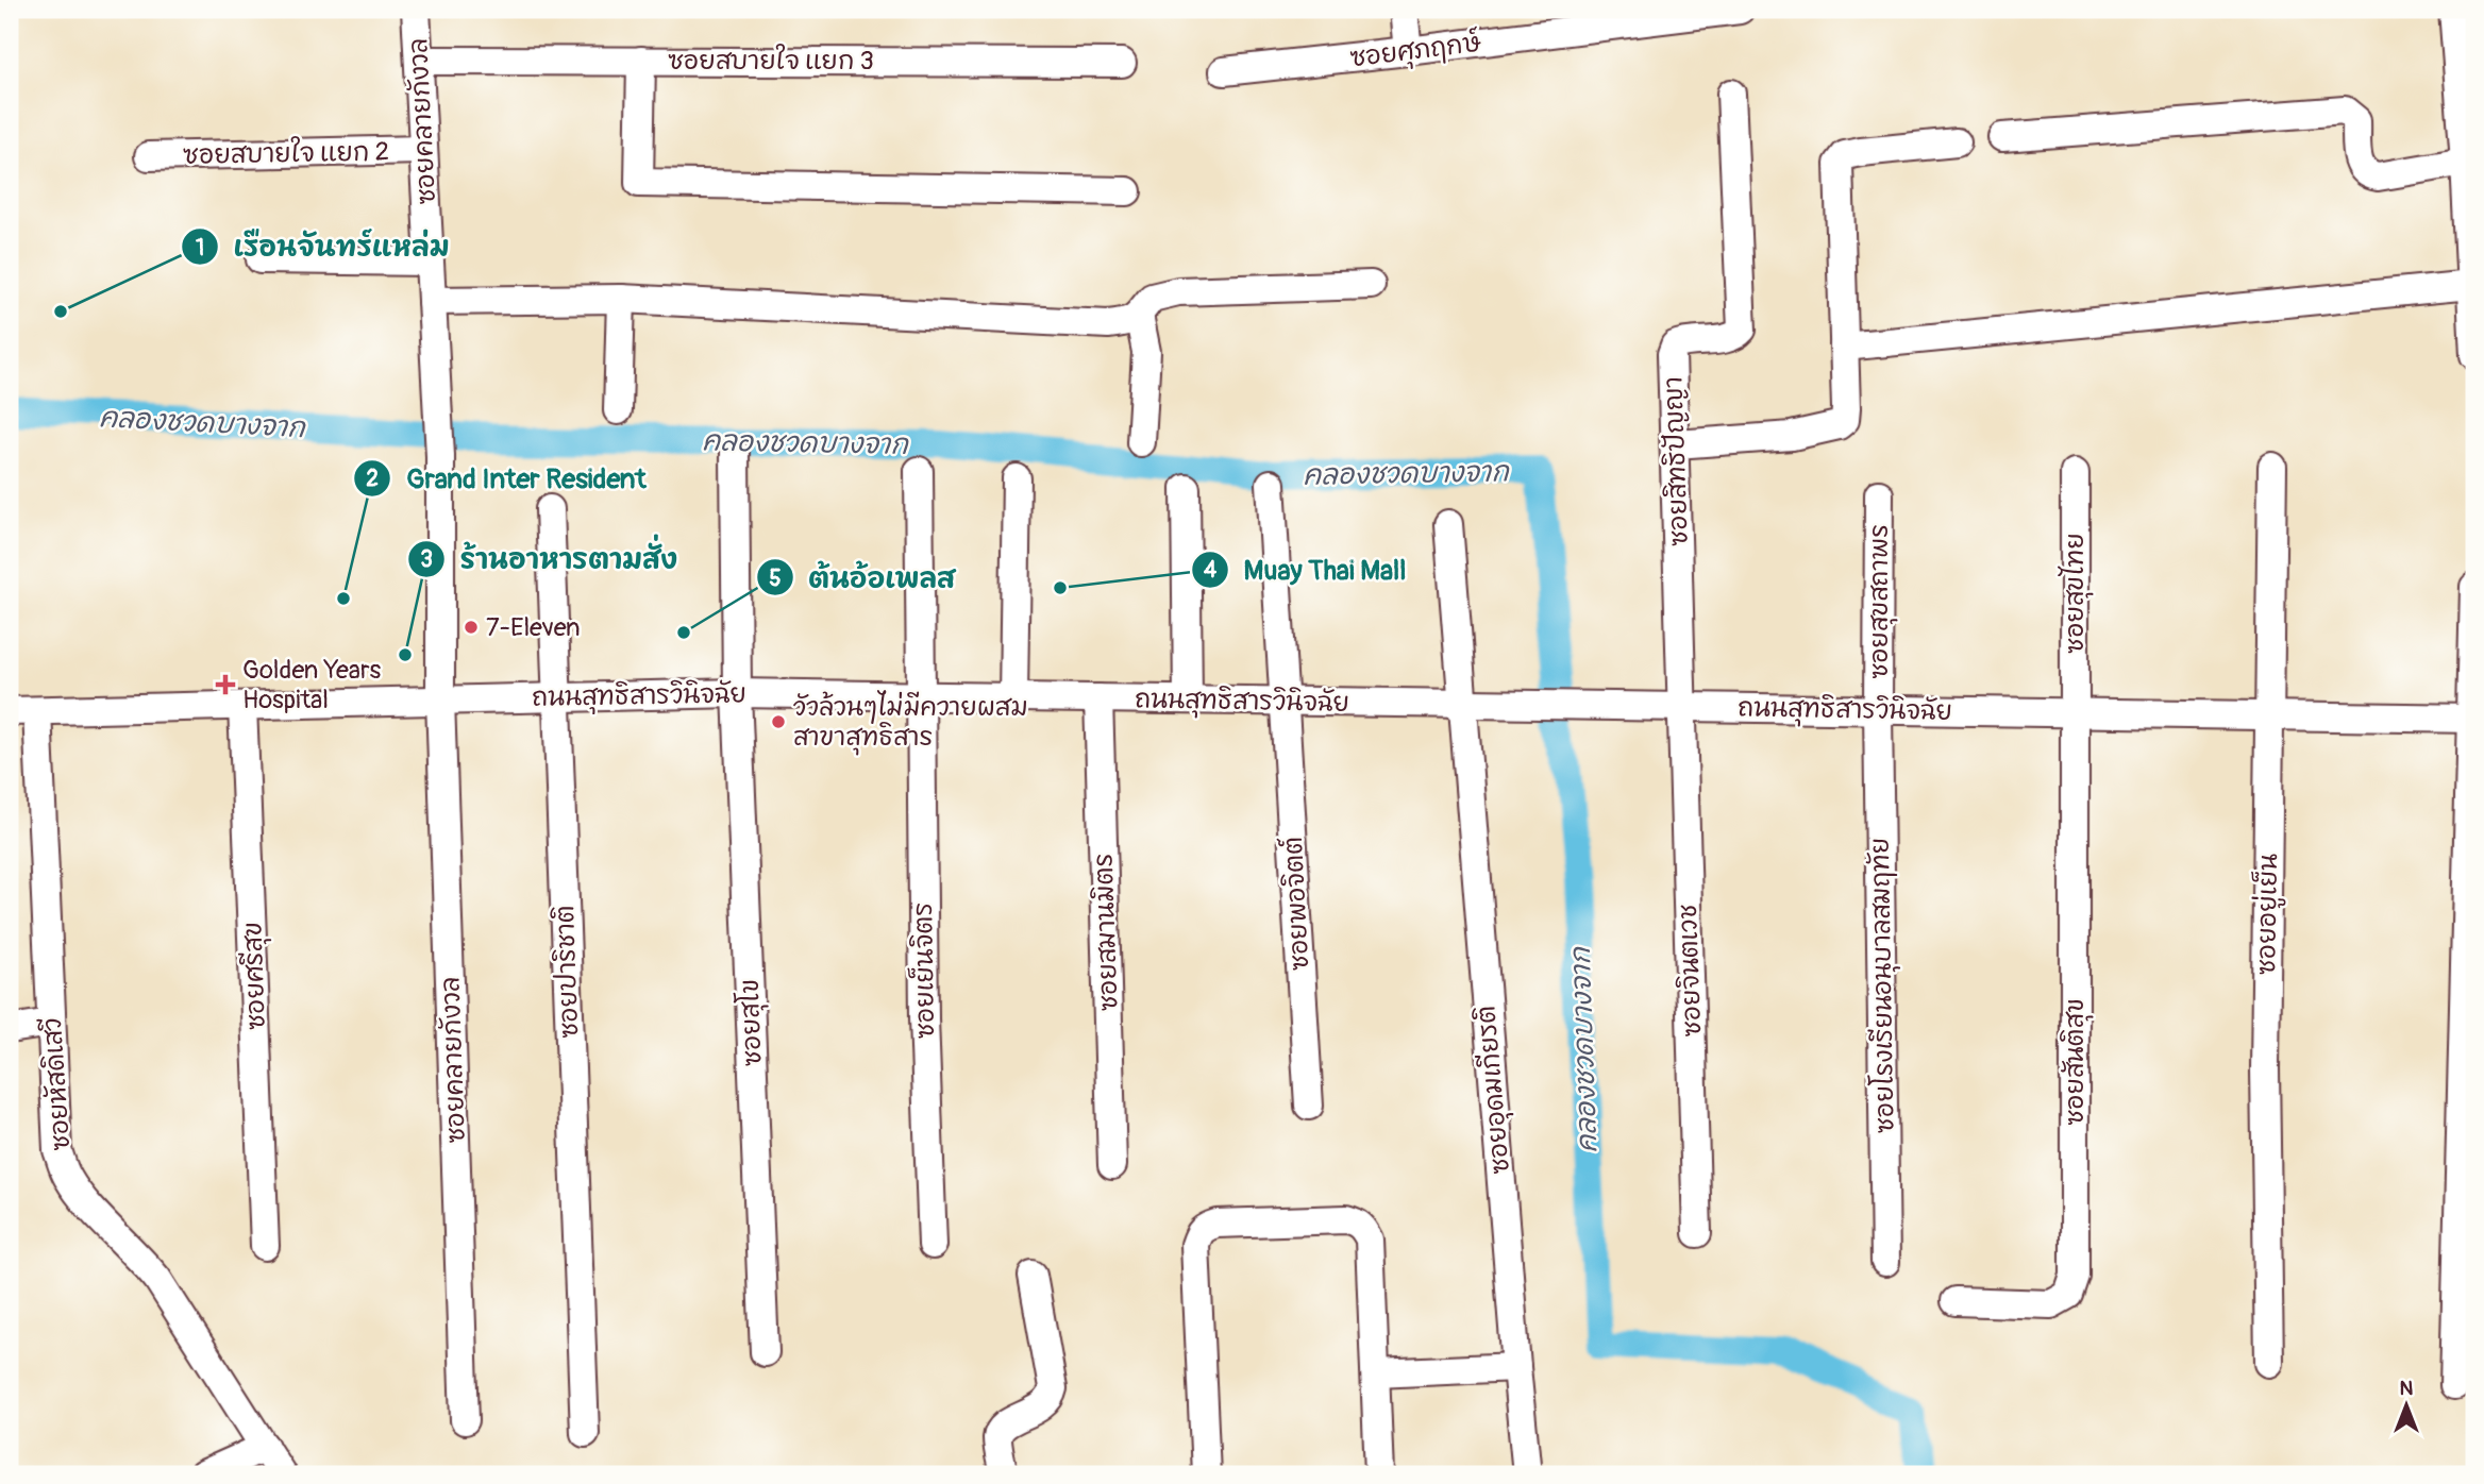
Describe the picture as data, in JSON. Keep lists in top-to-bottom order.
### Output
{
  "streets": {
    "street": [
      "ซอยศุภฤกษ์",
      "ซอยสบายใจ แยก 3",
      "ซอยคลายกังวล",
      "ซอยสบายใจ แยก 2",
      "ซอยสิทธิปัญญา",
      "ซอยสุขไทย",
      "ซอยสุขสถาพร",
      "ถนนสุทธิสารวินิจฉัย",
      "ซอยพอจิตต์",
      "ซอยอยู่เย็น",
      "ซอยสมานมิตร",
      "ซอยเย็นจิตร",
      "ซอยจินตเวช",
      "ซอยปาริชาติ",
      "ซอยศรีสุข",
      "ซอยโรงเรียนอนุบาลสมฤทัย",
      "ซอยสุโข",
      "ซอยสันติสุข",
      "ซอยหัสดิเสวี",
      "ซอยอุดมเกียรติ"
    ]
  },
  "crossings": [
    ["ซอยสบายใจ แยก 3", "ซอยคลายกังวล"],
    ["ซอยคลายกังวล", "ซอยสบายใจ แยก 2"],
    ["ซอยคลายกังวล", "ถนนสุทธิสารวินิจฉัย"],
    ["ซอยสิทธิปัญญา", "ถนนสุทธิสารวินิจฉัย"],
    ["ซอยสิทธิปัญญา", "ซอยจินตเวช"],
    ["ซอยสุขไทย", "ถนนสุทธิสารวินิจฉัย"],
    ["ซอยสุขไทย", "ซอยสันติสุข"],
    ["ซอยสุขสถาพร", "ถนนสุทธิสารวินิจฉัย"],
    ["ซอยสุขสถาพร", "ซอยโรงเรียนอนุบาลสมฤทัย"],
    ["ถนนสุทธิสารวินิจฉัย", "ซอยพอจิตต์"],
    ["ถนนสุทธิสารวินิจฉัย", "ซอยอยู่เย็น"],
    ["ถนนสุทธิสารวินิจฉัย", "ซอยสมานมิตร"],
    ["ถนนสุทธิสารวินิจฉัย", "ซอยเย็นจิตร"],
    ["ถนนสุทธิสารวินิจฉัย", "ซอยจินตเวช"],
    ["ถนนสุทธิสารวินิจฉัย", "ซอยปาริชาติ"],
    ["ถนนสุทธิสารวินิจฉัย", "ซอยศรีสุข"],
    ["ถนนสุทธิสารวินิจฉัย", "ซอยโรงเรียนอนุบาลสมฤทัย"],
    ["ถนนสุทธิสารวินิจฉัย", "ซอยสุโข"],
    ["ถนนสุทธิสารวินิจฉัย", "ซอยสันติสุข"],
    ["ถนนสุทธิสารวินิจฉัย", "ซอยหัสดิเสวี"],
    ["ถนนสุทธิสารวินิจฉัย", "ซอยอุดมเกียรติ"]
  ],
  "water": ["คลองชวดบางจาก"],
  "places": {
    "other": [
      "เรือนจันทร์แหล่ม",
      "Muay Thai Mall",
      "Grand Inter Resident",
      "7-Eleven",
      "ต้นอ้อเพลส",
      "ร้านอาหารตามสั่ง",
      "วัวล้วนๆไม่มีควายผสม สาขาสุทธิสาร"
    ],
    "health": ["Golden Years Hospital"]
  },
  "north": "top"
}
